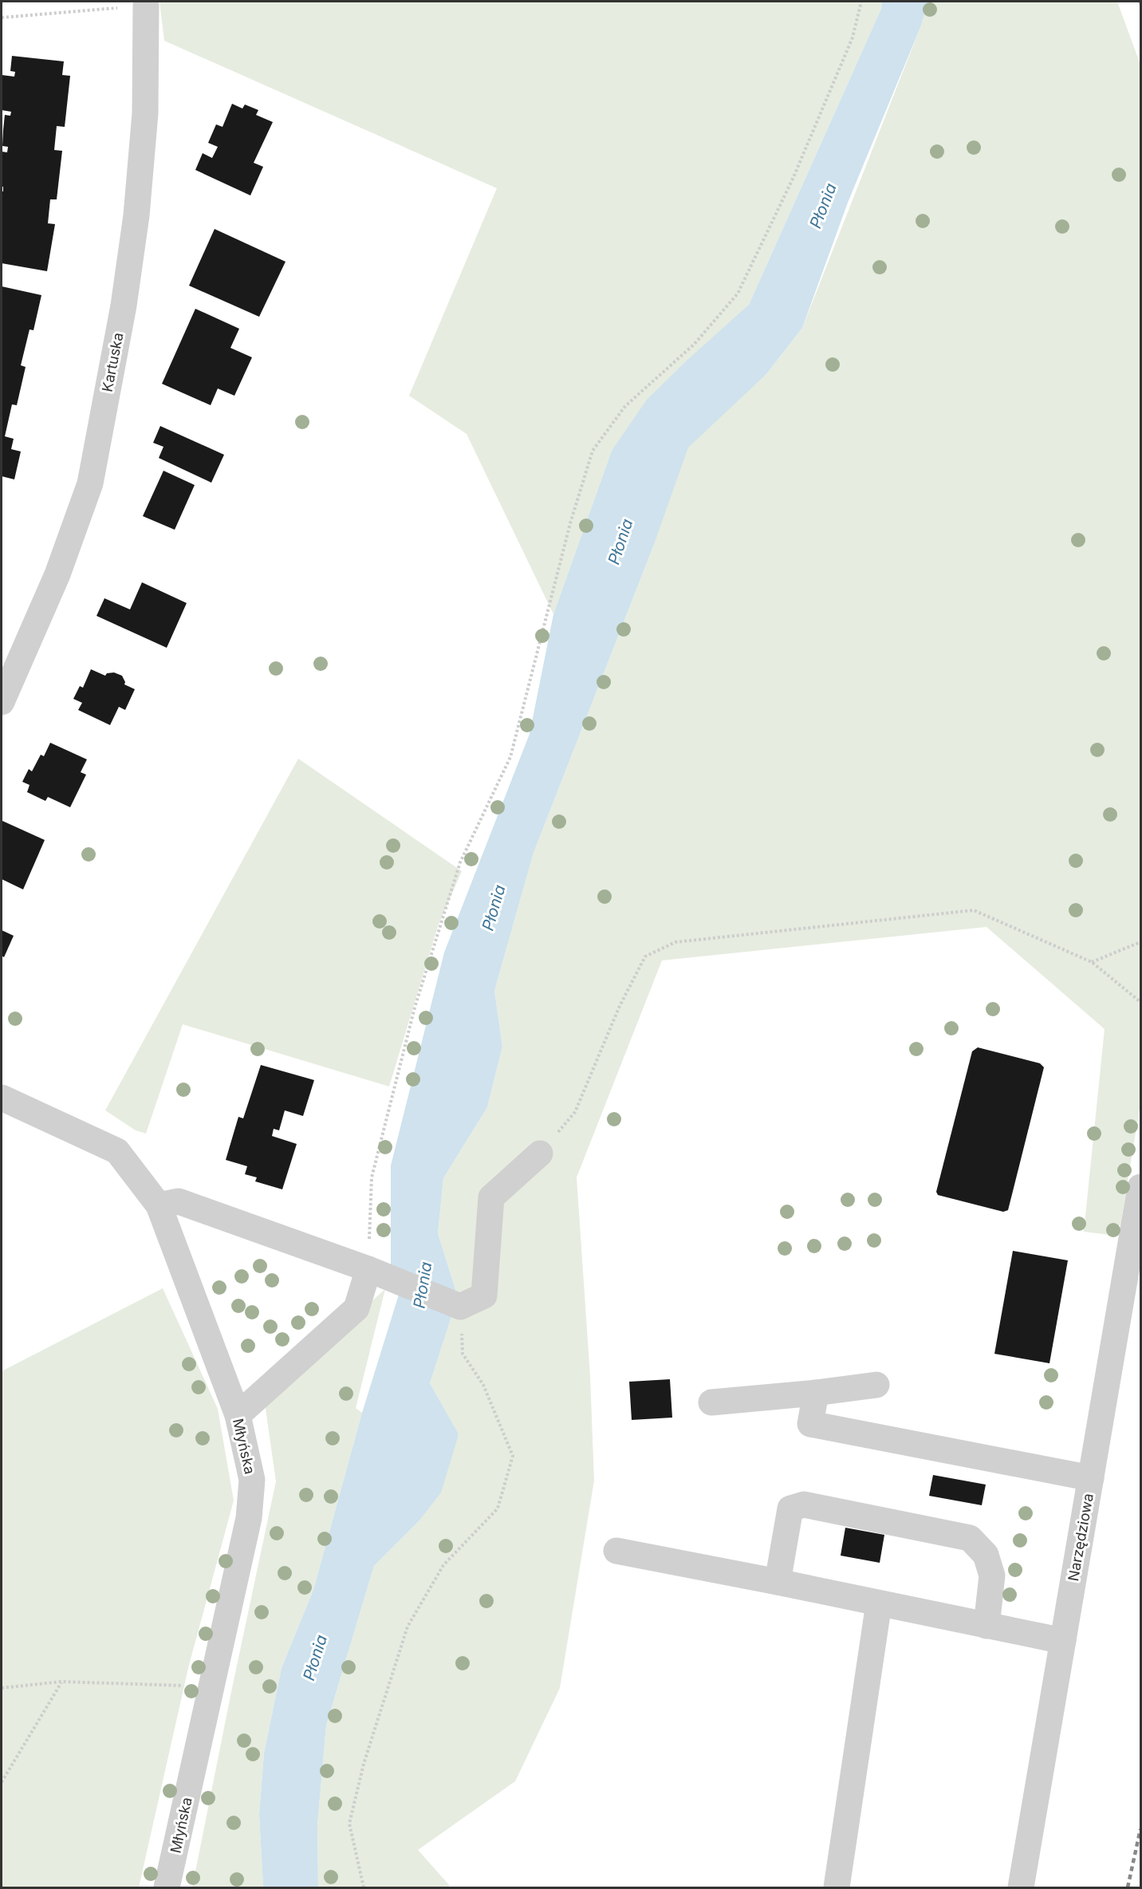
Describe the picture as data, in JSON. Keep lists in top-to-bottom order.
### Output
{
  "streets": {
    "street": ["Kartuska", "Młyńska", "Narzędziowa"]
  },
  "water": ["Płonia"]
}
